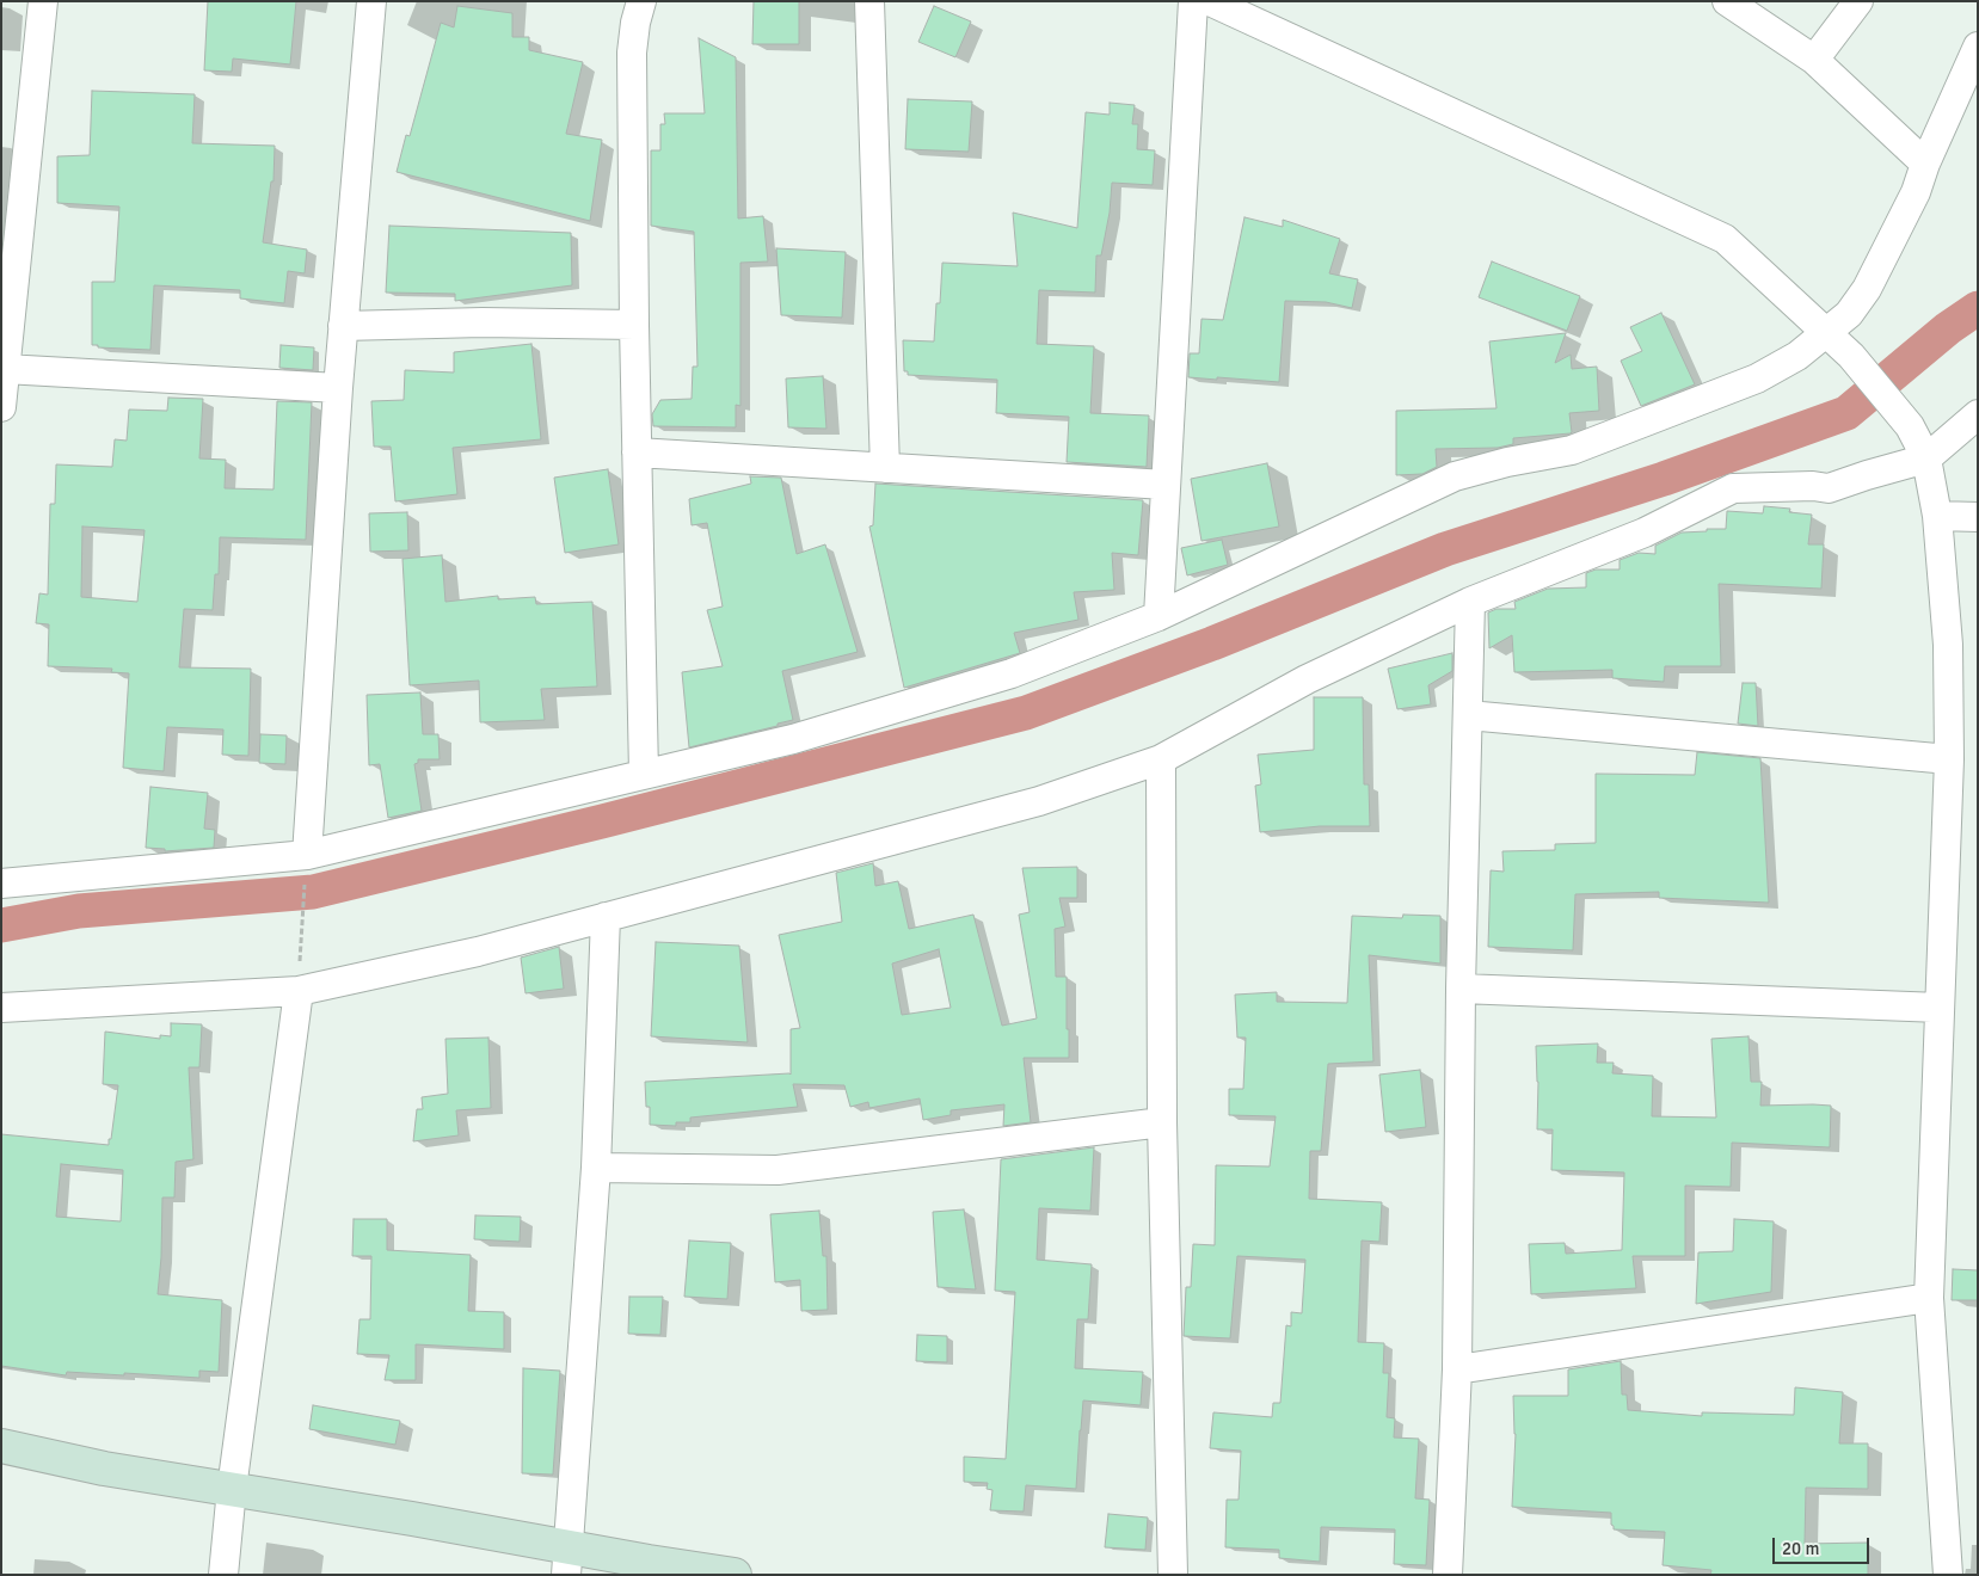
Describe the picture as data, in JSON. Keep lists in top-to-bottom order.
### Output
{
  "scale_bar": "20 m"
}
